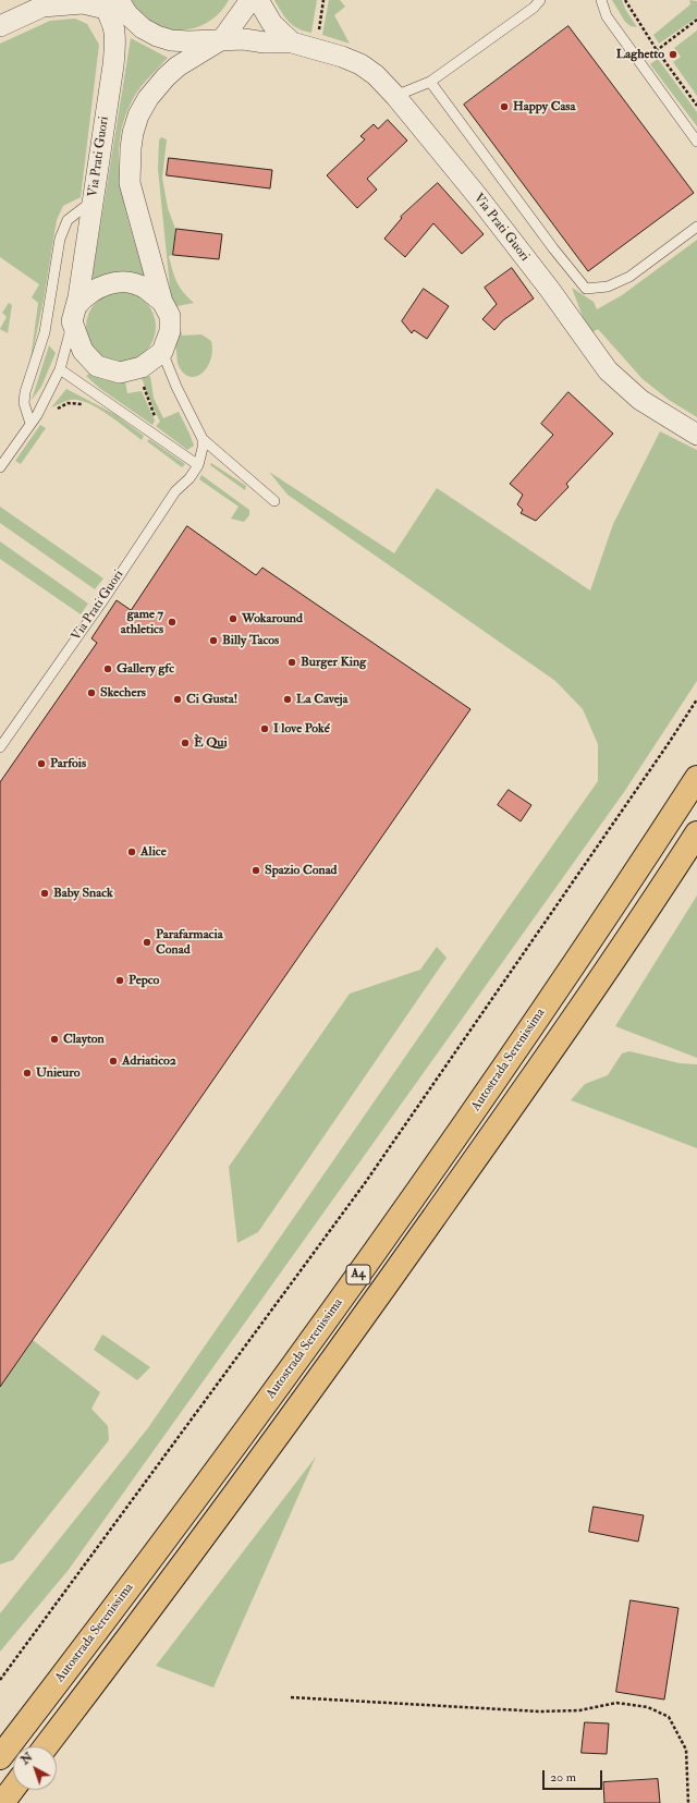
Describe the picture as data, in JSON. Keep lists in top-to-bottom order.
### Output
{
  "streets": {
    "highway": ["Autostrada Serenissima", "A4"],
    "street": ["Via Prati Guori"]
  },
  "places": [
    "Laghetto",
    "Happy Casa",
    "Wokaround",
    "game 7 athletics",
    "Billy Tacos",
    "Burger King",
    "Gallery gfc",
    "Skechers",
    "Ci Gusta!",
    "La Caveja",
    "I love Poké",
    "È Qui",
    "Parfois",
    "Alice",
    "Spazio Conad",
    "Baby Snack",
    "Parafarmacia Conad",
    "Pepco",
    "Clayton",
    "Adriatico2",
    "Unieuro"
  ],
  "scale_bar": "20 m",
  "north": "top left"
}
